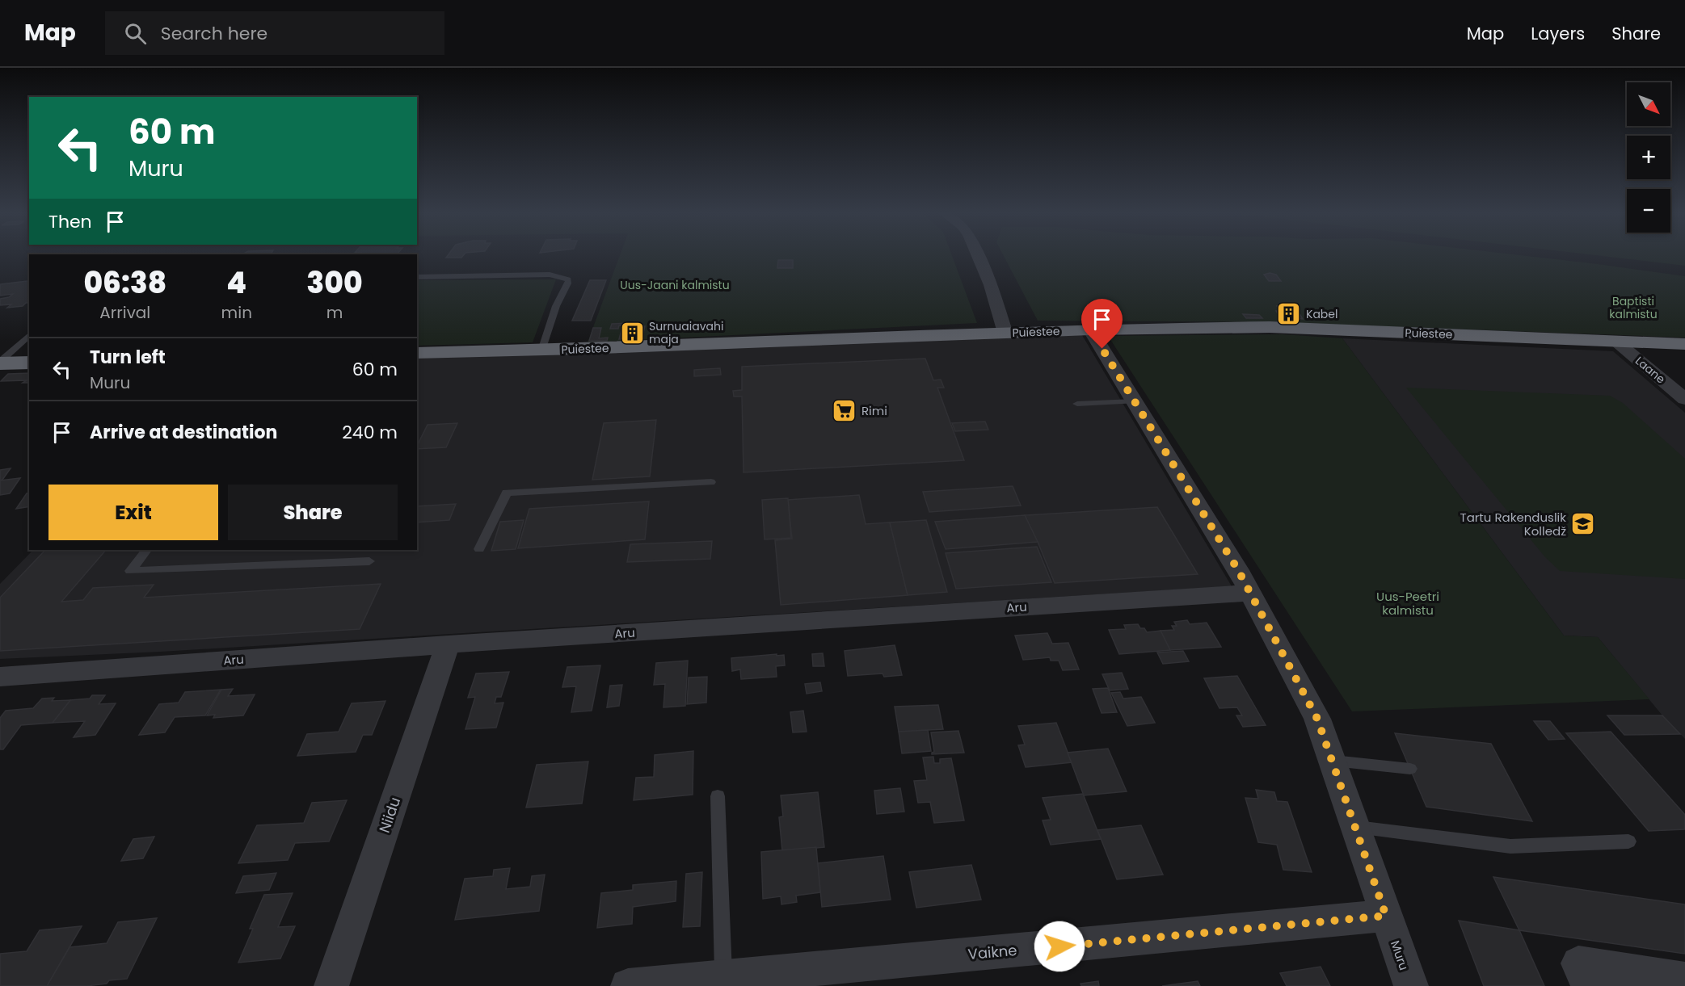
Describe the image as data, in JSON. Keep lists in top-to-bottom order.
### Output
{
  "streets": {
    "highway": ["Puiestee"],
    "street": [
      "Laane",
      "Aru",
      "Niidu",
      "Vaikne",
      "Muru"
    ]
  },
  "crossings": [
    ["Puiestee", "Laane"],
    ["Puiestee", "Muru"],
    ["Aru", "Niidu"],
    ["Aru", "Muru"],
    ["Vaikne", "Muru"]
  ],
  "parks": ["Uus-Jaani kalmistu", "Baptisti kalmistu", "Uus-Peetri kalmistu"],
  "places": {
    "building": ["Kabel", "Surnuaiavahi maja"],
    "supermarket": ["Rimi"],
    "school or university": ["Tartu Rakenduslik Kolledž"]
  },
  "north": "bottom right",
  "page": {
    "header": "Map",
    "search": "Search here",
    "nav": ["Map", "Layers", "Share"],
    "map_buttons": ["+", "−"],
    "turn": ["60 m", "Muru"],
    "then": "Then",
    "eta": [
      "06:38",
      "Arrival",
      "4",
      "min",
      "300",
      "m"
    ],
    "list": [
      {
        "name": "Turn left",
        "note": "Muru",
        "value": "60 m"
      },
      {
        "name": "Arrive at destination",
        "value": "240 m"
      }
    ],
    "buttons": ["Exit", "Share"]
  }
}
